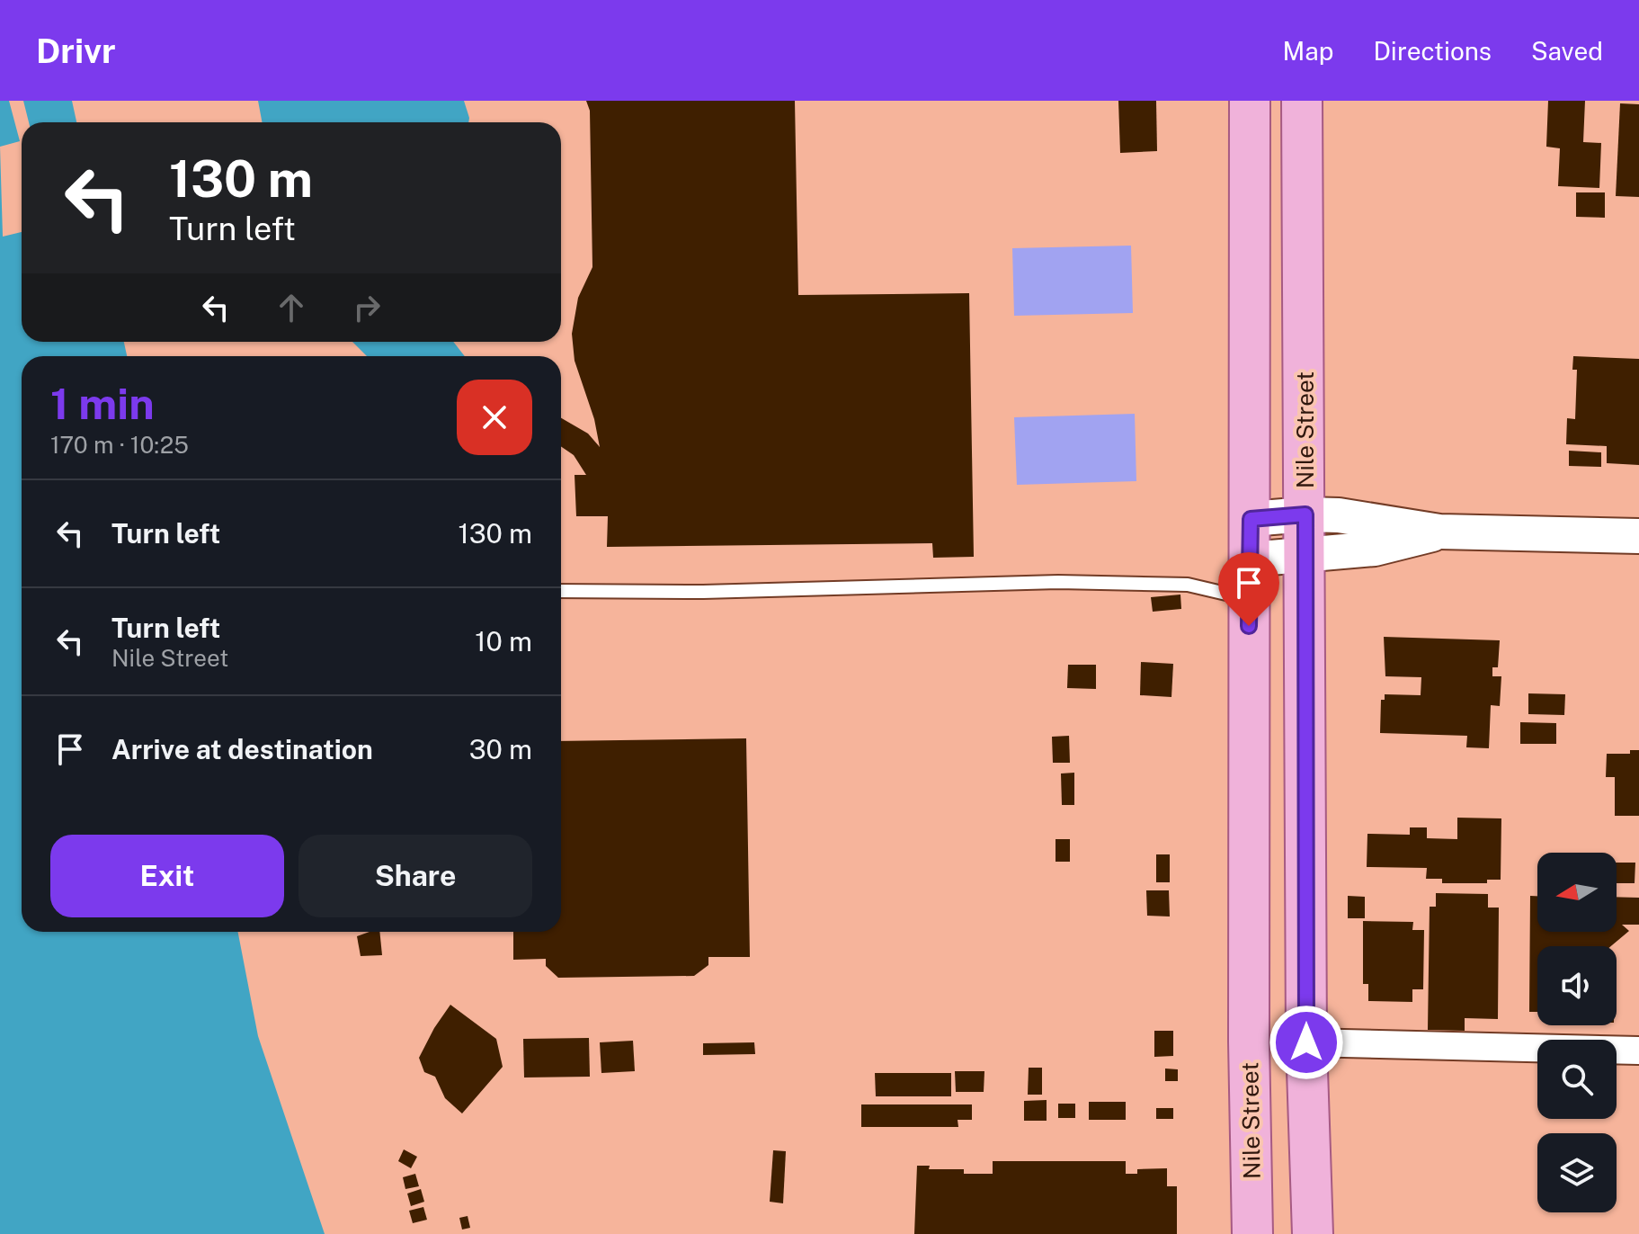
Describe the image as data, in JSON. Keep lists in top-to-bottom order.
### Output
{
  "streets": {
    "main road": ["Nile Street"]
  },
  "north": "left",
  "page": {
    "header": "Drivr",
    "nav": ["Map", "Directions", "Saved"],
    "turn": ["130 m", "Turn left"],
    "heading": ["1 min", "170 m · 10:25"],
    "list": [
      {
        "name": "Turn left",
        "value": "130 m"
      },
      {
        "name": "Turn left",
        "note": "Nile Street",
        "value": "10 m"
      },
      {
        "name": "Arrive at destination",
        "value": "30 m"
      }
    ],
    "buttons": ["Exit", "Share"]
  }
}
